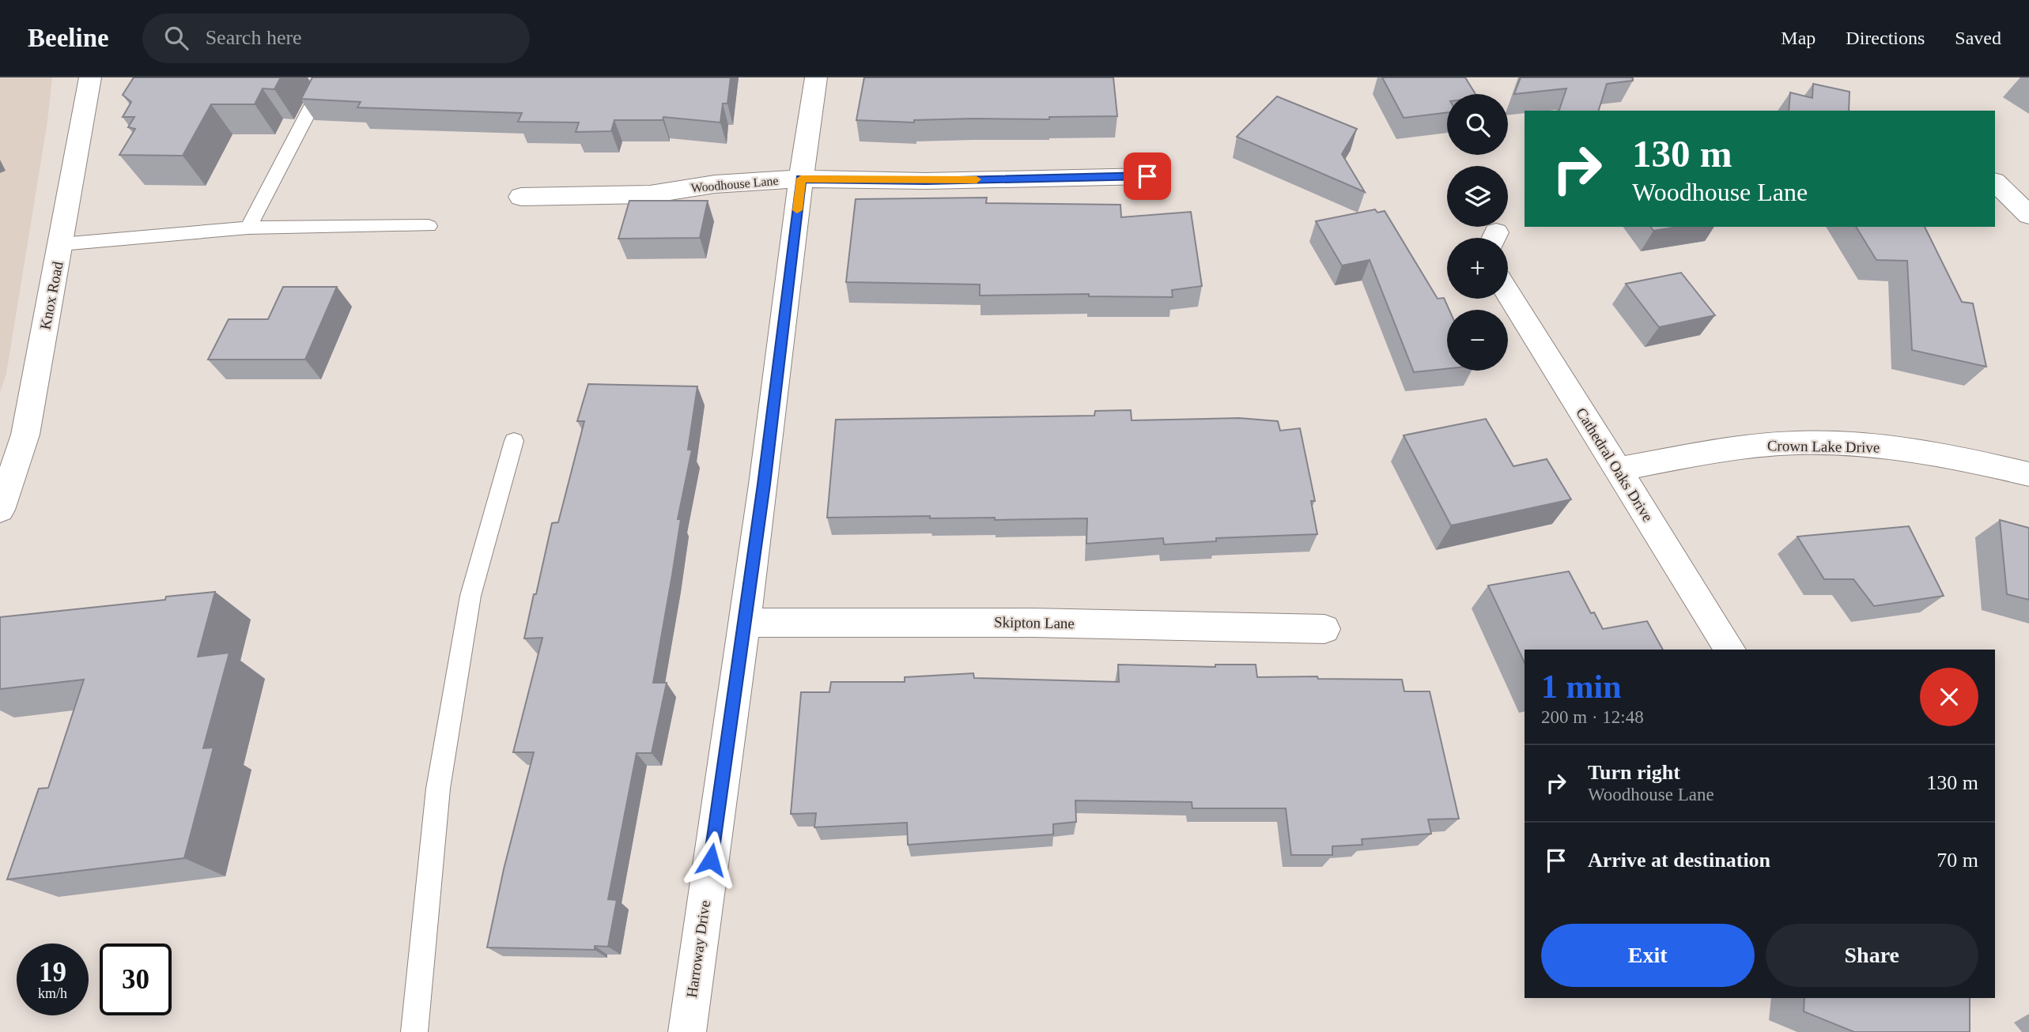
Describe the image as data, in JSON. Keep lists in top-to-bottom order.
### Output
{
  "streets": {
    "street": [
      "Woodhouse Lane",
      "Knox Road",
      "Crown Lake Drive",
      "Cathedral Oaks Drive",
      "Skipton Lane",
      "Harroway Drive"
    ]
  },
  "crossings": [
    ["Woodhouse Lane", "Harroway Drive"],
    ["Crown Lake Drive", "Cathedral Oaks Drive"],
    ["Skipton Lane", "Harroway Drive"]
  ],
  "page": {
    "header": "Beeline",
    "search": "Search here",
    "nav": ["Map", "Directions", "Saved"],
    "map_buttons": ["+", "−"],
    "turn": ["130 m", "Woodhouse Lane"],
    "heading": ["1 min", "200 m · 12:48"],
    "list": [
      {
        "name": "Turn right",
        "note": "Woodhouse Lane",
        "value": "130 m"
      },
      {
        "name": "Arrive at destination",
        "value": "70 m"
      }
    ],
    "buttons": ["Exit", "Share"],
    "speed": "19 km/h",
    "limit": "30"
  }
}
